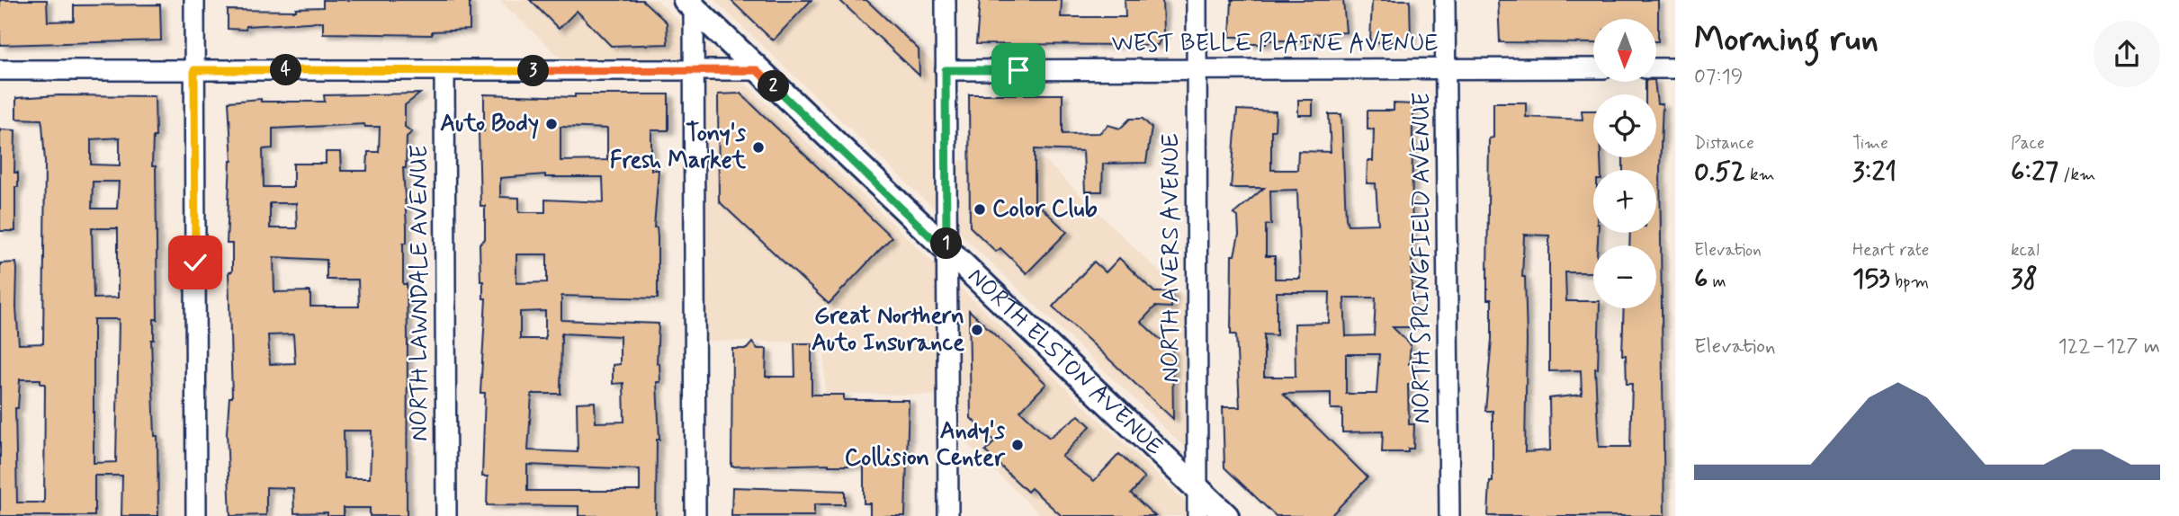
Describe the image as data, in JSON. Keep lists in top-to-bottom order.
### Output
{
  "streets": {
    "main road": ["NORTH ELSTON AVENUE"],
    "street": [
      "WEST BELLE PLAINE AVENUE",
      "NORTH AVERS AVENUE",
      "NORTH SPRINGFIELD AVENUE",
      "NORTH LAWNDALE AVENUE"
    ]
  },
  "crossings": [
    ["WEST BELLE PLAINE AVENUE", "NORTH AVERS AVENUE"],
    ["WEST BELLE PLAINE AVENUE", "NORTH SPRINGFIELD AVENUE"],
    ["NORTH AVERS AVENUE", "NORTH ELSTON AVENUE"]
  ],
  "places": [
    "Auto Body",
    "Tony's Fresh Market",
    "Color Club",
    "Great Northern Auto Insurance",
    "Andy's Collision Center"
  ],
  "north": "bottom",
  "page": {
    "heading": ["Morning run", "07:19"],
    "map_buttons": ["+", "−"],
    "pins": [
      "4",
      "3",
      "2",
      "1"
    ],
    "stats": [
      ["Distance", "0.52 km"],
      ["Time", "3:21"],
      ["Pace", "6:27 /km"],
      ["Elevation", "6 m"],
      ["Heart rate", "153 bpm"],
      ["kcal", "38"]
    ],
    "chart": ["Elevation", "122–127 m"]
  }
}
